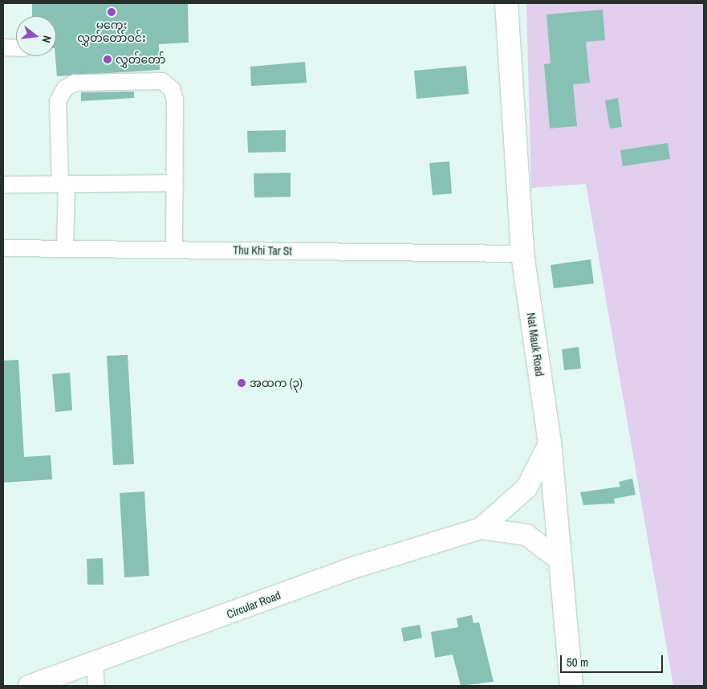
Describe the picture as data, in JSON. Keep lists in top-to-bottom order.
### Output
{
  "streets": {
    "highway": ["Nat Mauk Road"],
    "main road": ["Circular Road"],
    "street": ["Thu Khi Tar St"]
  },
  "crossings": [
    ["Thu Khi Tar St", "Nat Mauk Road"]
  ],
  "places": ["မကွေး လွှတ်တော်ဝင်း", "လွှတ်တော်", "အထက (၃)"],
  "scale_bar": "50 m",
  "north": "right"
}
